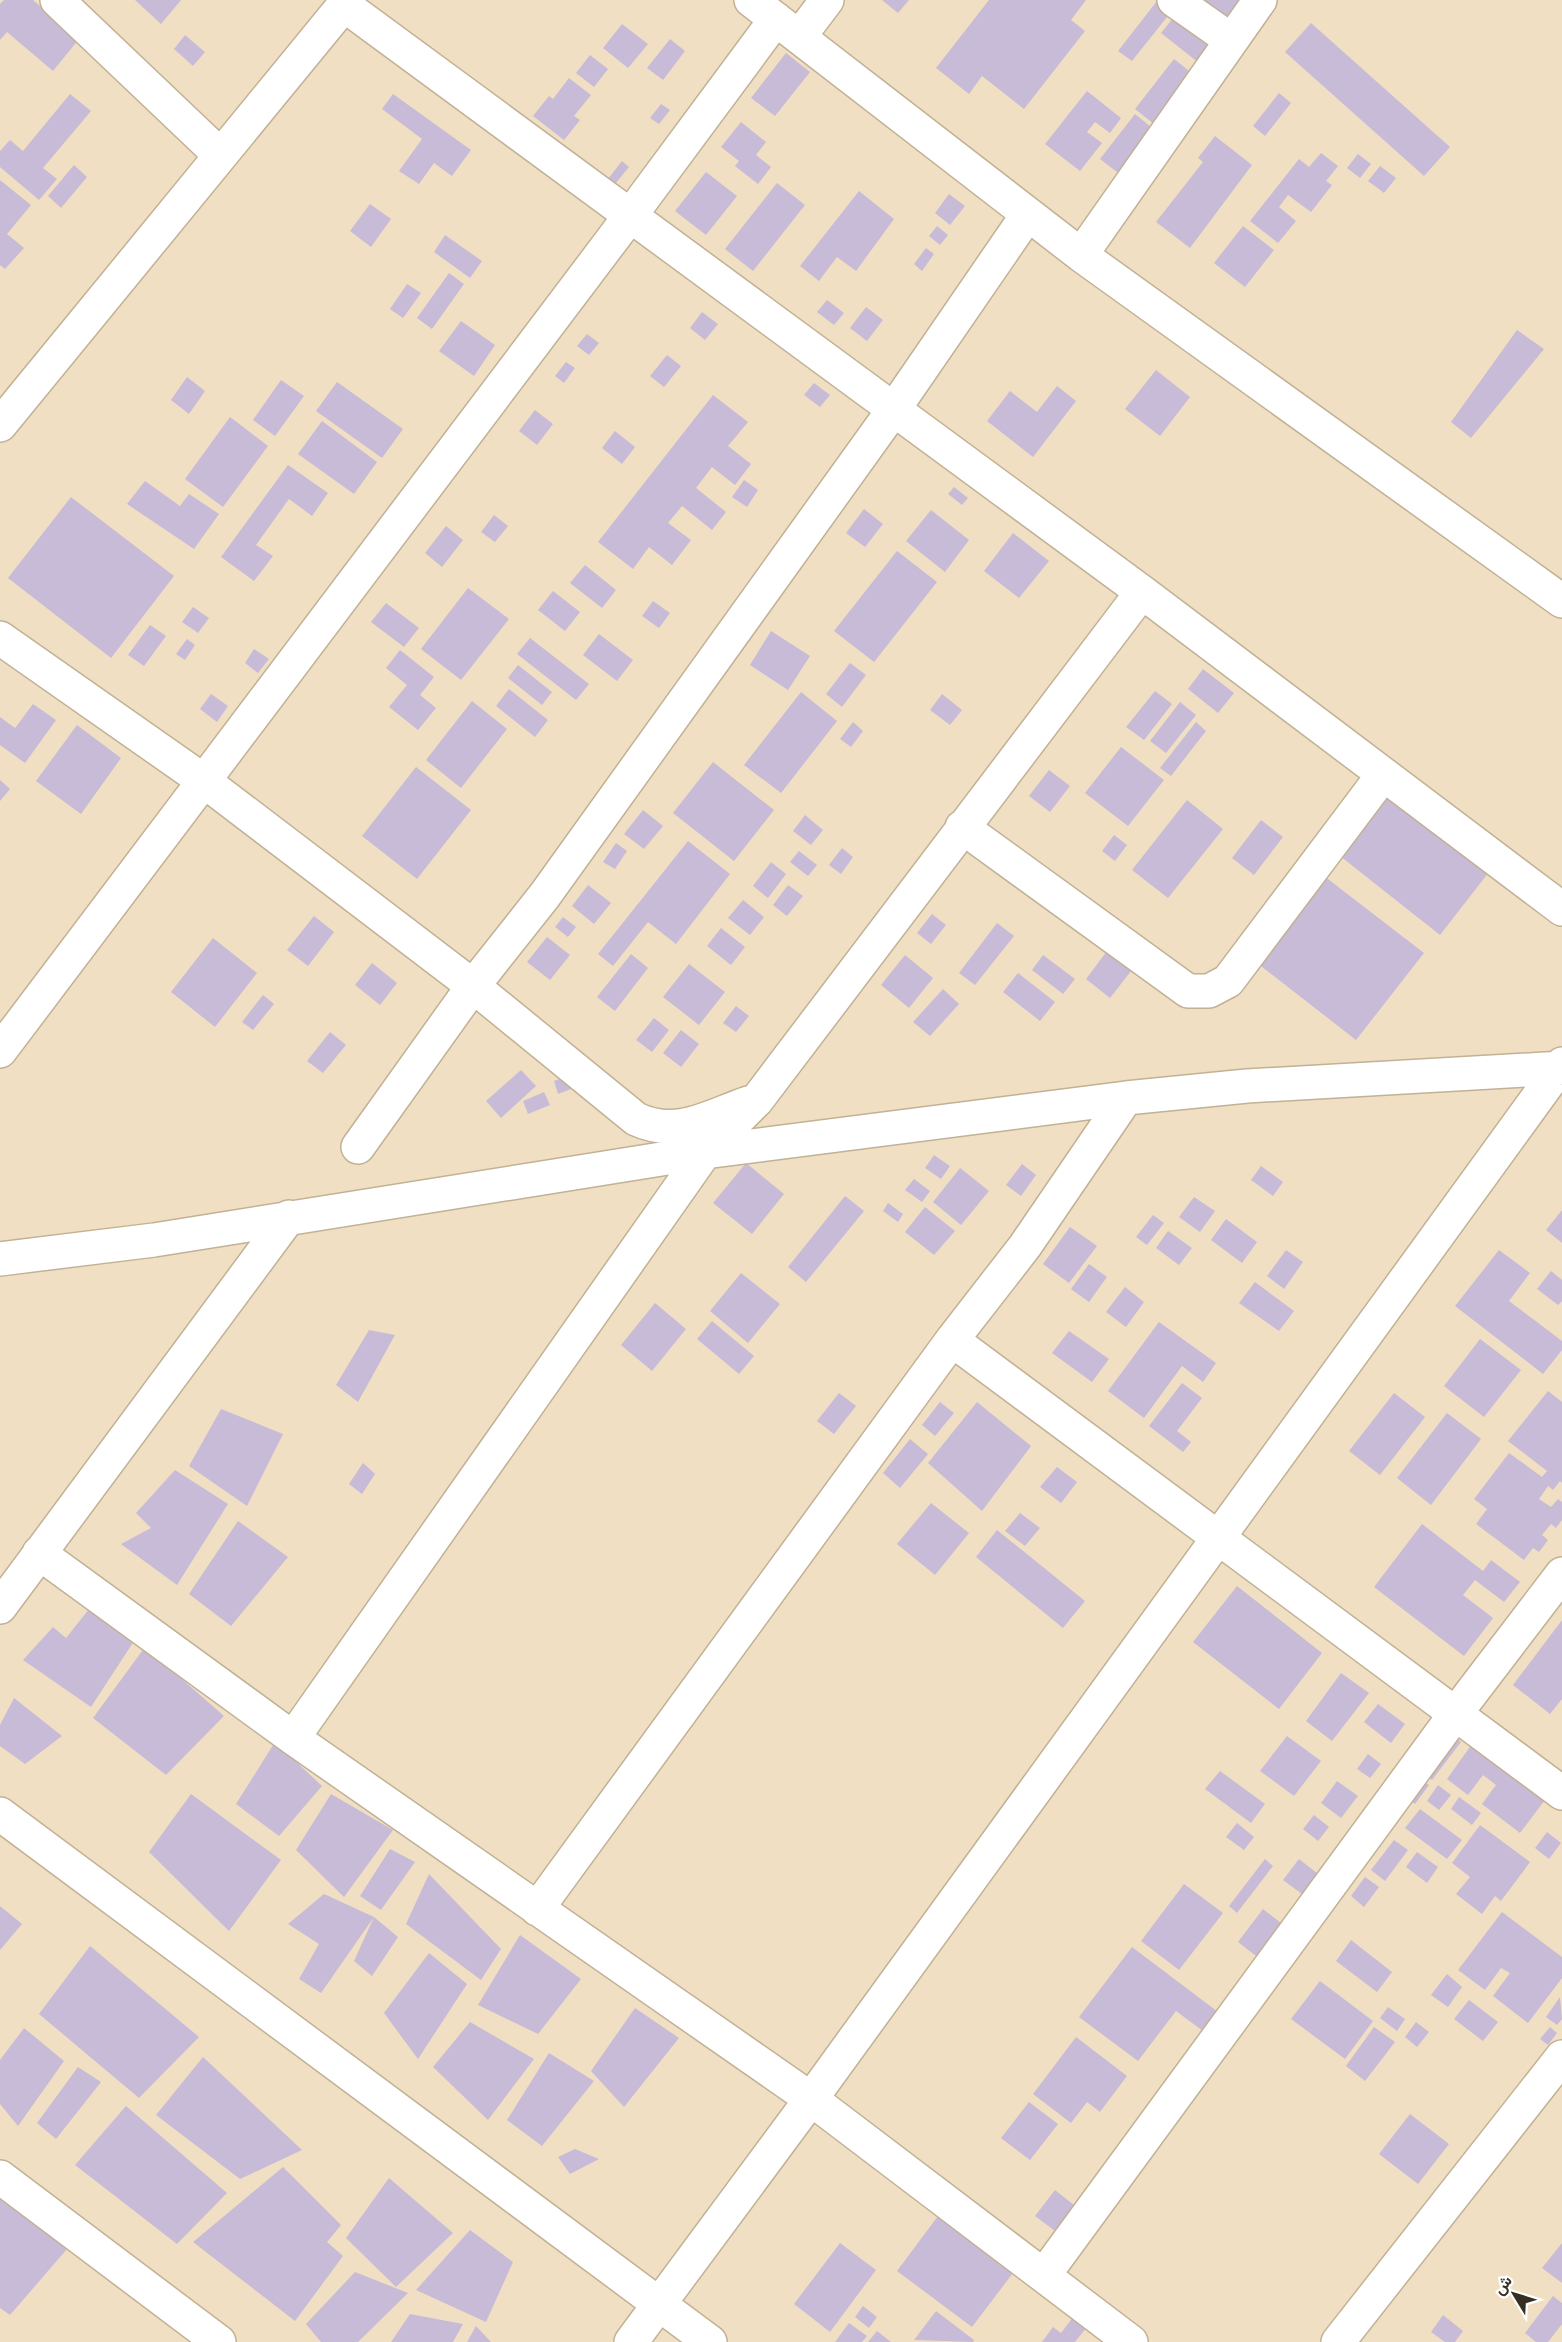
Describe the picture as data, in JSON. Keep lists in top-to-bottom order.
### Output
{
  "north": "top left"
}
